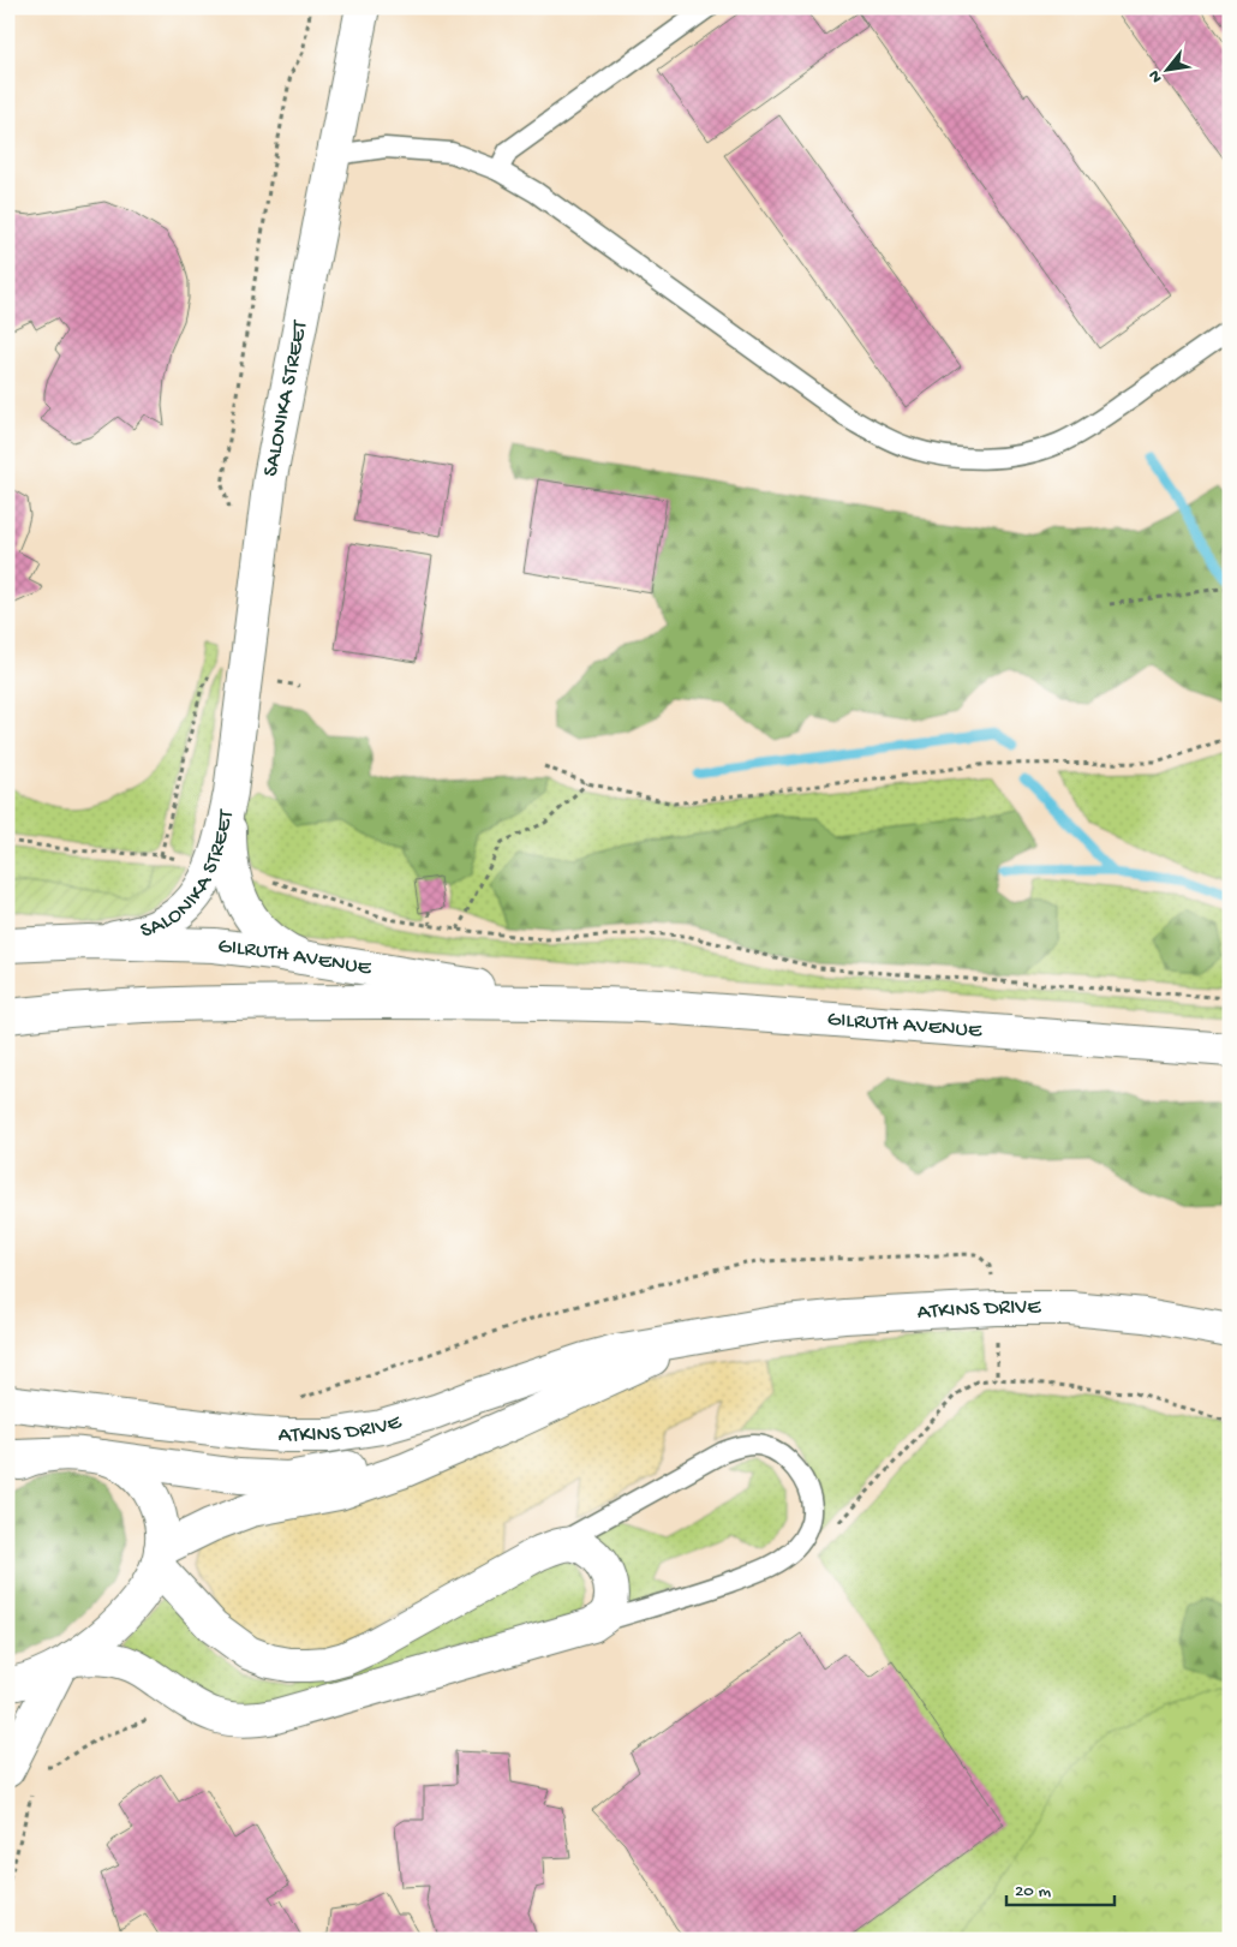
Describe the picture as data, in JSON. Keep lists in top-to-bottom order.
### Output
{
  "streets": {
    "street": ["SALONIKA STREET", "GILRUTH AVENUE", "ATKINS DRIVE"]
  },
  "crossings": [
    ["SALONIKA STREET", "GILRUTH AVENUE"]
  ],
  "scale_bar": "20 m",
  "north": "bottom left"
}
